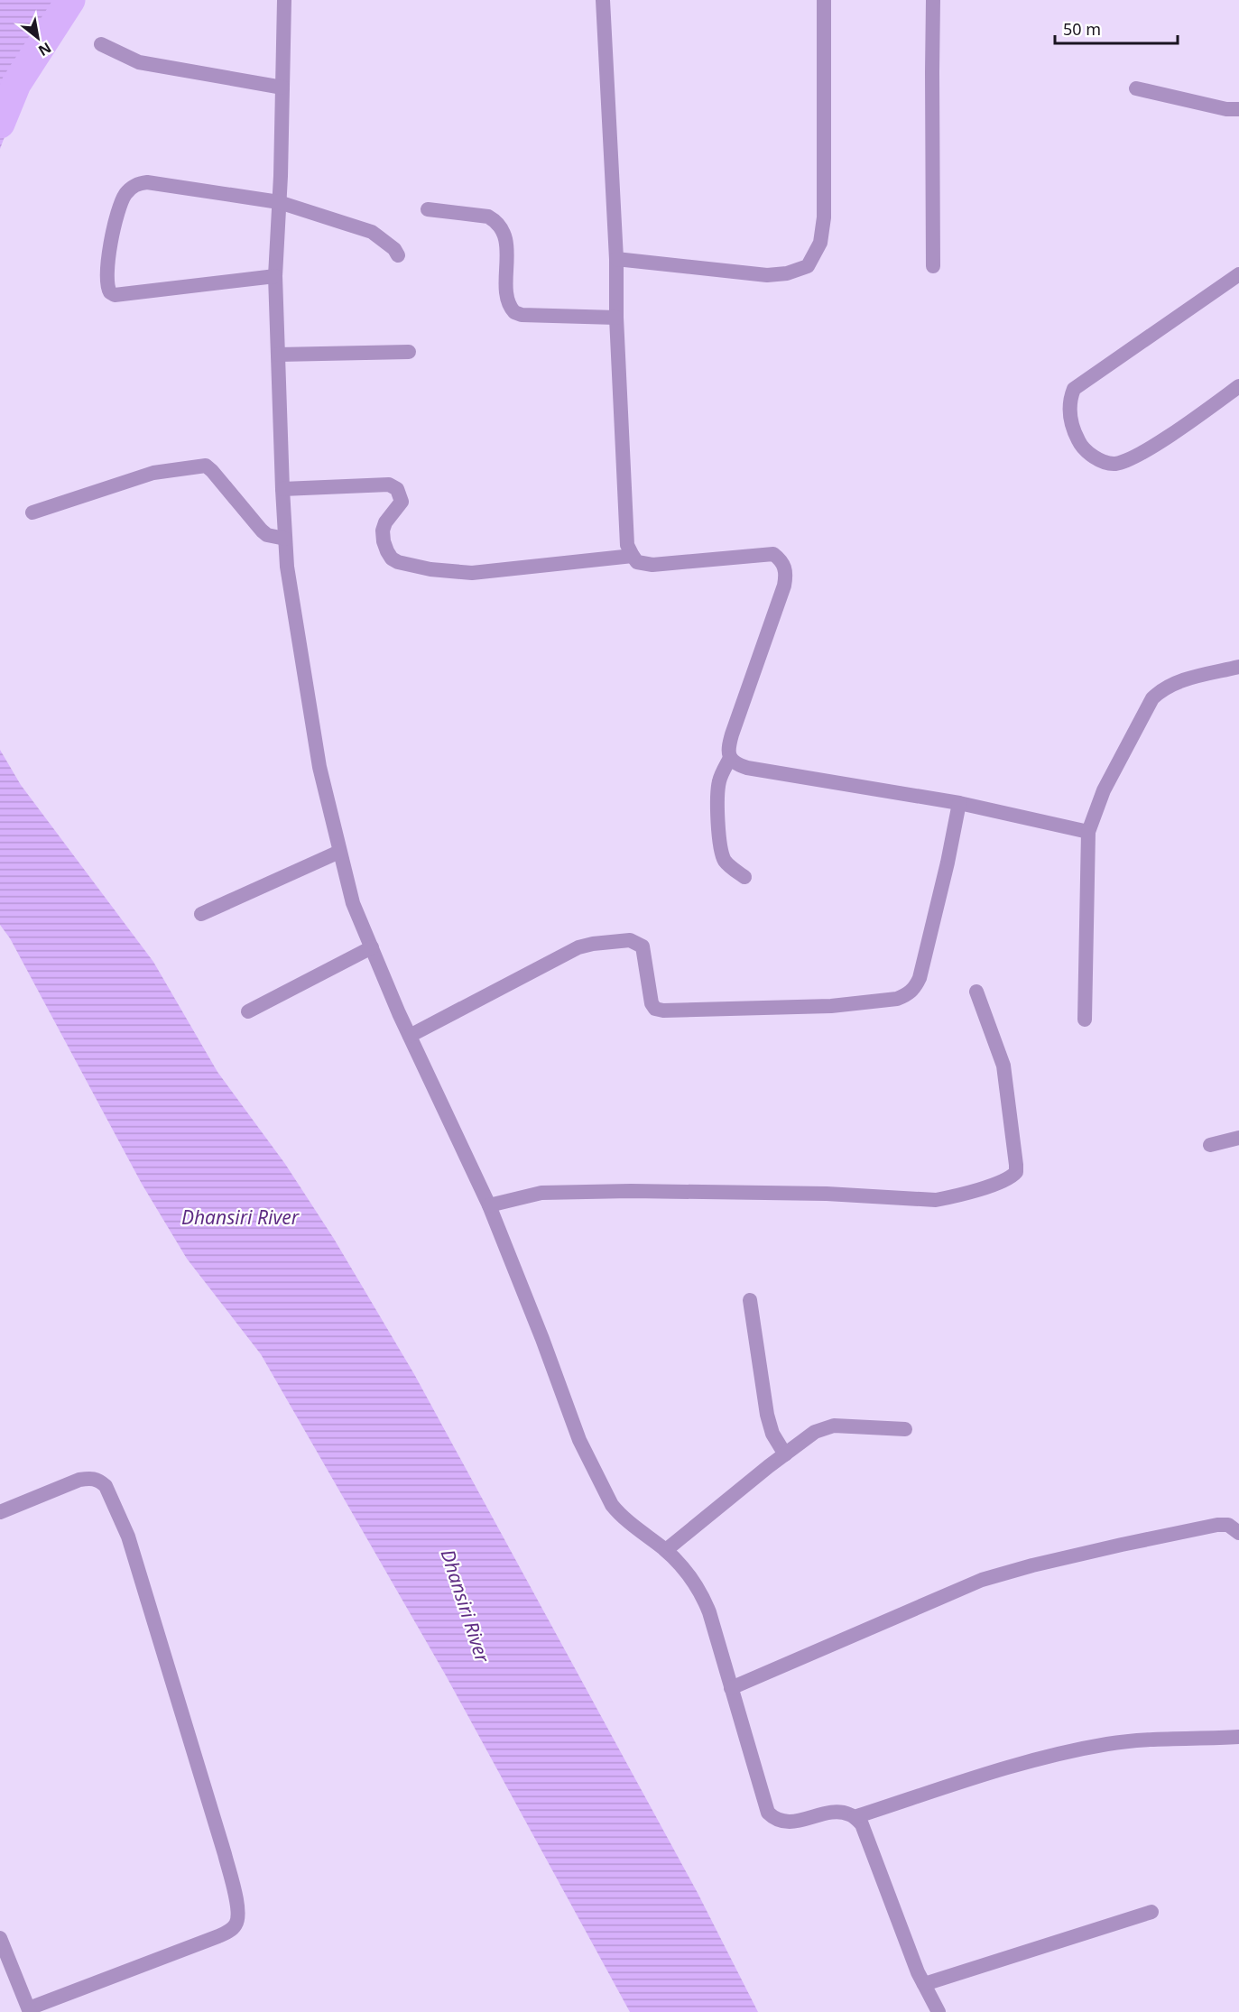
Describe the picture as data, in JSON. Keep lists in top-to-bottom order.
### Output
{
  "water": ["Dhansiri River"],
  "scale_bar": "50 m",
  "north": "bottom right"
}
